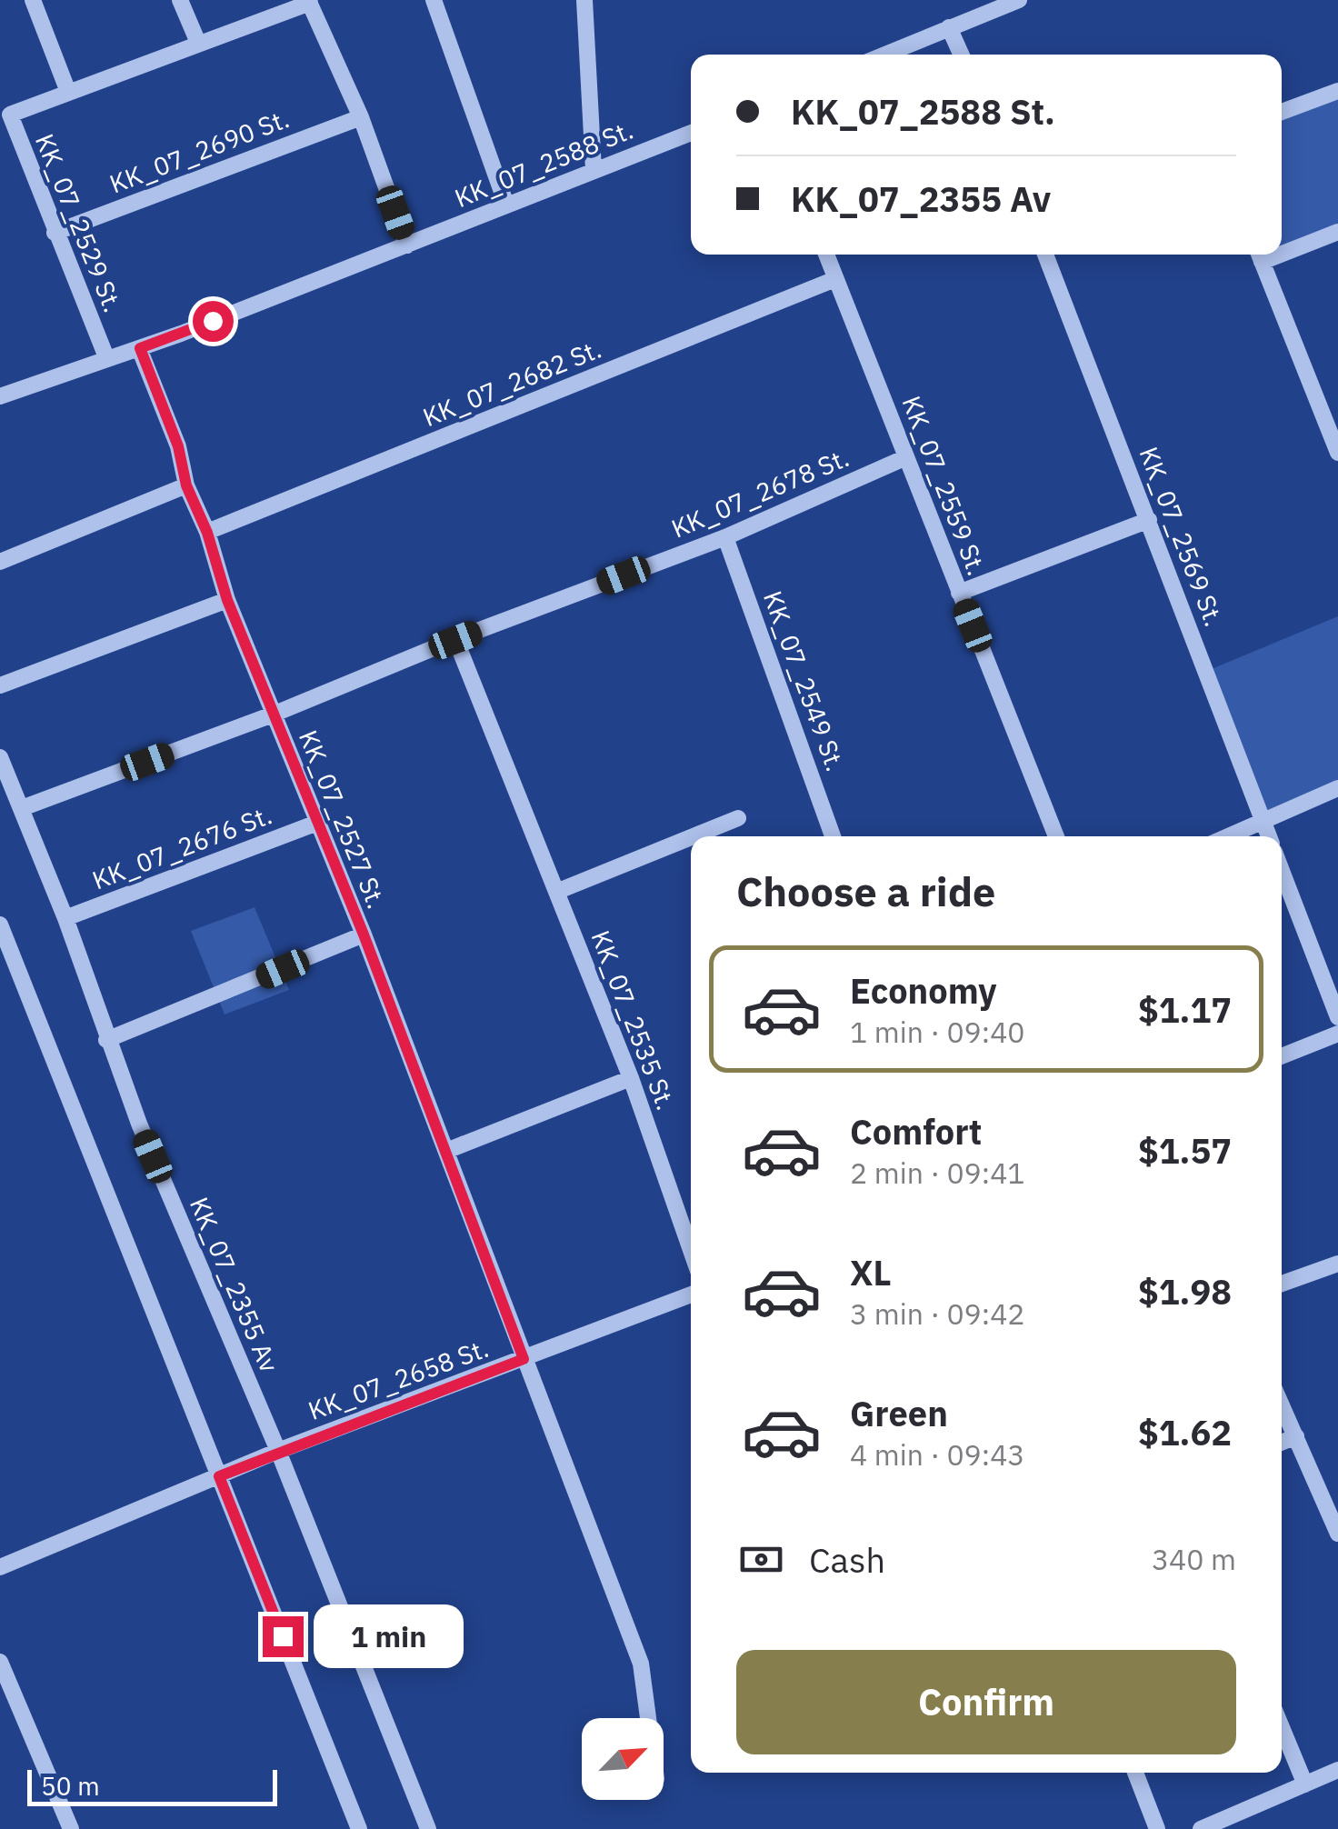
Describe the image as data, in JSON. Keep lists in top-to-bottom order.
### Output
{
  "streets": {
    "street": [
      "KK_07_2690 St.",
      "KK_07_2588 St.",
      "KK_07_2529 St.",
      "KK_07_2682 St.",
      "KK_07_2559 St.",
      "KK_07_2678 St.",
      "KK_07_2569 St.",
      "KK_07_2549 St.",
      "KK_07_2527 St.",
      "KK_07_2676 St.",
      "KK_07_2535 St.",
      "KK_07_2355 Av",
      "KK_07_2658 St."
    ]
  },
  "crossings": [
    ["KK_07_2690 St.", "KK_07_2529 St."],
    ["KK_07_2588 St.", "KK_07_2529 St."],
    ["KK_07_2588 St.", "KK_07_2527 St."],
    ["KK_07_2682 St.", "KK_07_2559 St."],
    ["KK_07_2682 St.", "KK_07_2527 St."],
    ["KK_07_2559 St.", "KK_07_2678 St."],
    ["KK_07_2678 St.", "KK_07_2549 St."],
    ["KK_07_2678 St.", "KK_07_2527 St."],
    ["KK_07_2678 St.", "KK_07_2535 St."],
    ["KK_07_2678 St.", "KK_07_2355 Av"],
    ["KK_07_2527 St.", "KK_07_2676 St."],
    ["KK_07_2527 St.", "KK_07_2658 St."],
    ["KK_07_2676 St.", "KK_07_2355 Av"],
    ["KK_07_2355 Av", "KK_07_2658 St."]
  ],
  "scale_bar": "50 m",
  "north": "top right",
  "page": {
    "banner": ["KK_07_2588 St.", "KK_07_2355 Av"],
    "heading": "Choose a ride",
    "list": [
      {
        "name": "Economy",
        "note": "1 min · 09:40",
        "value": "$1.17"
      },
      {
        "name": "Comfort",
        "note": "2 min · 09:41",
        "value": "$1.57"
      },
      {
        "name": "XL",
        "note": "3 min · 09:42",
        "value": "$1.98"
      },
      {
        "name": "Green",
        "note": "4 min · 09:43",
        "value": "$1.62"
      }
    ],
    "pay": ["Cash", "340 m"],
    "bubble": "1 min",
    "buttons": "Confirm",
    "scale": "50 m"
  }
}
